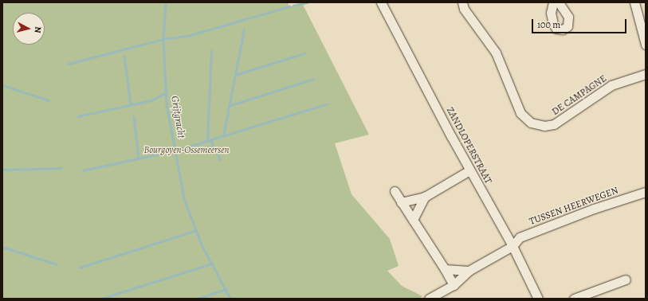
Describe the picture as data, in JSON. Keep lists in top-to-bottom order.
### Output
{
  "streets": {
    "street": ["DE CAMPAGNE", "ZANDLOPERSTRAAT", "TUSSEN HEERWEGEN"]
  },
  "crossings": [
    ["ZANDLOPERSTRAAT", "TUSSEN HEERWEGEN"]
  ],
  "water": ["Grijtgracht"],
  "parks": ["Bourgoyen-Ossemeersen"],
  "scale_bar": "100 m",
  "north": "right"
}
